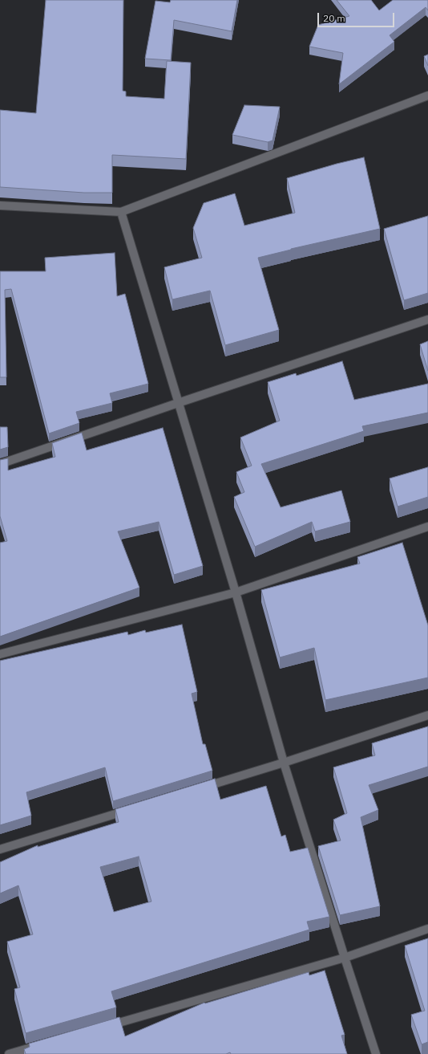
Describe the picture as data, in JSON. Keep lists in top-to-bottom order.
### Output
{
  "scale_bar": "20 m"
}
